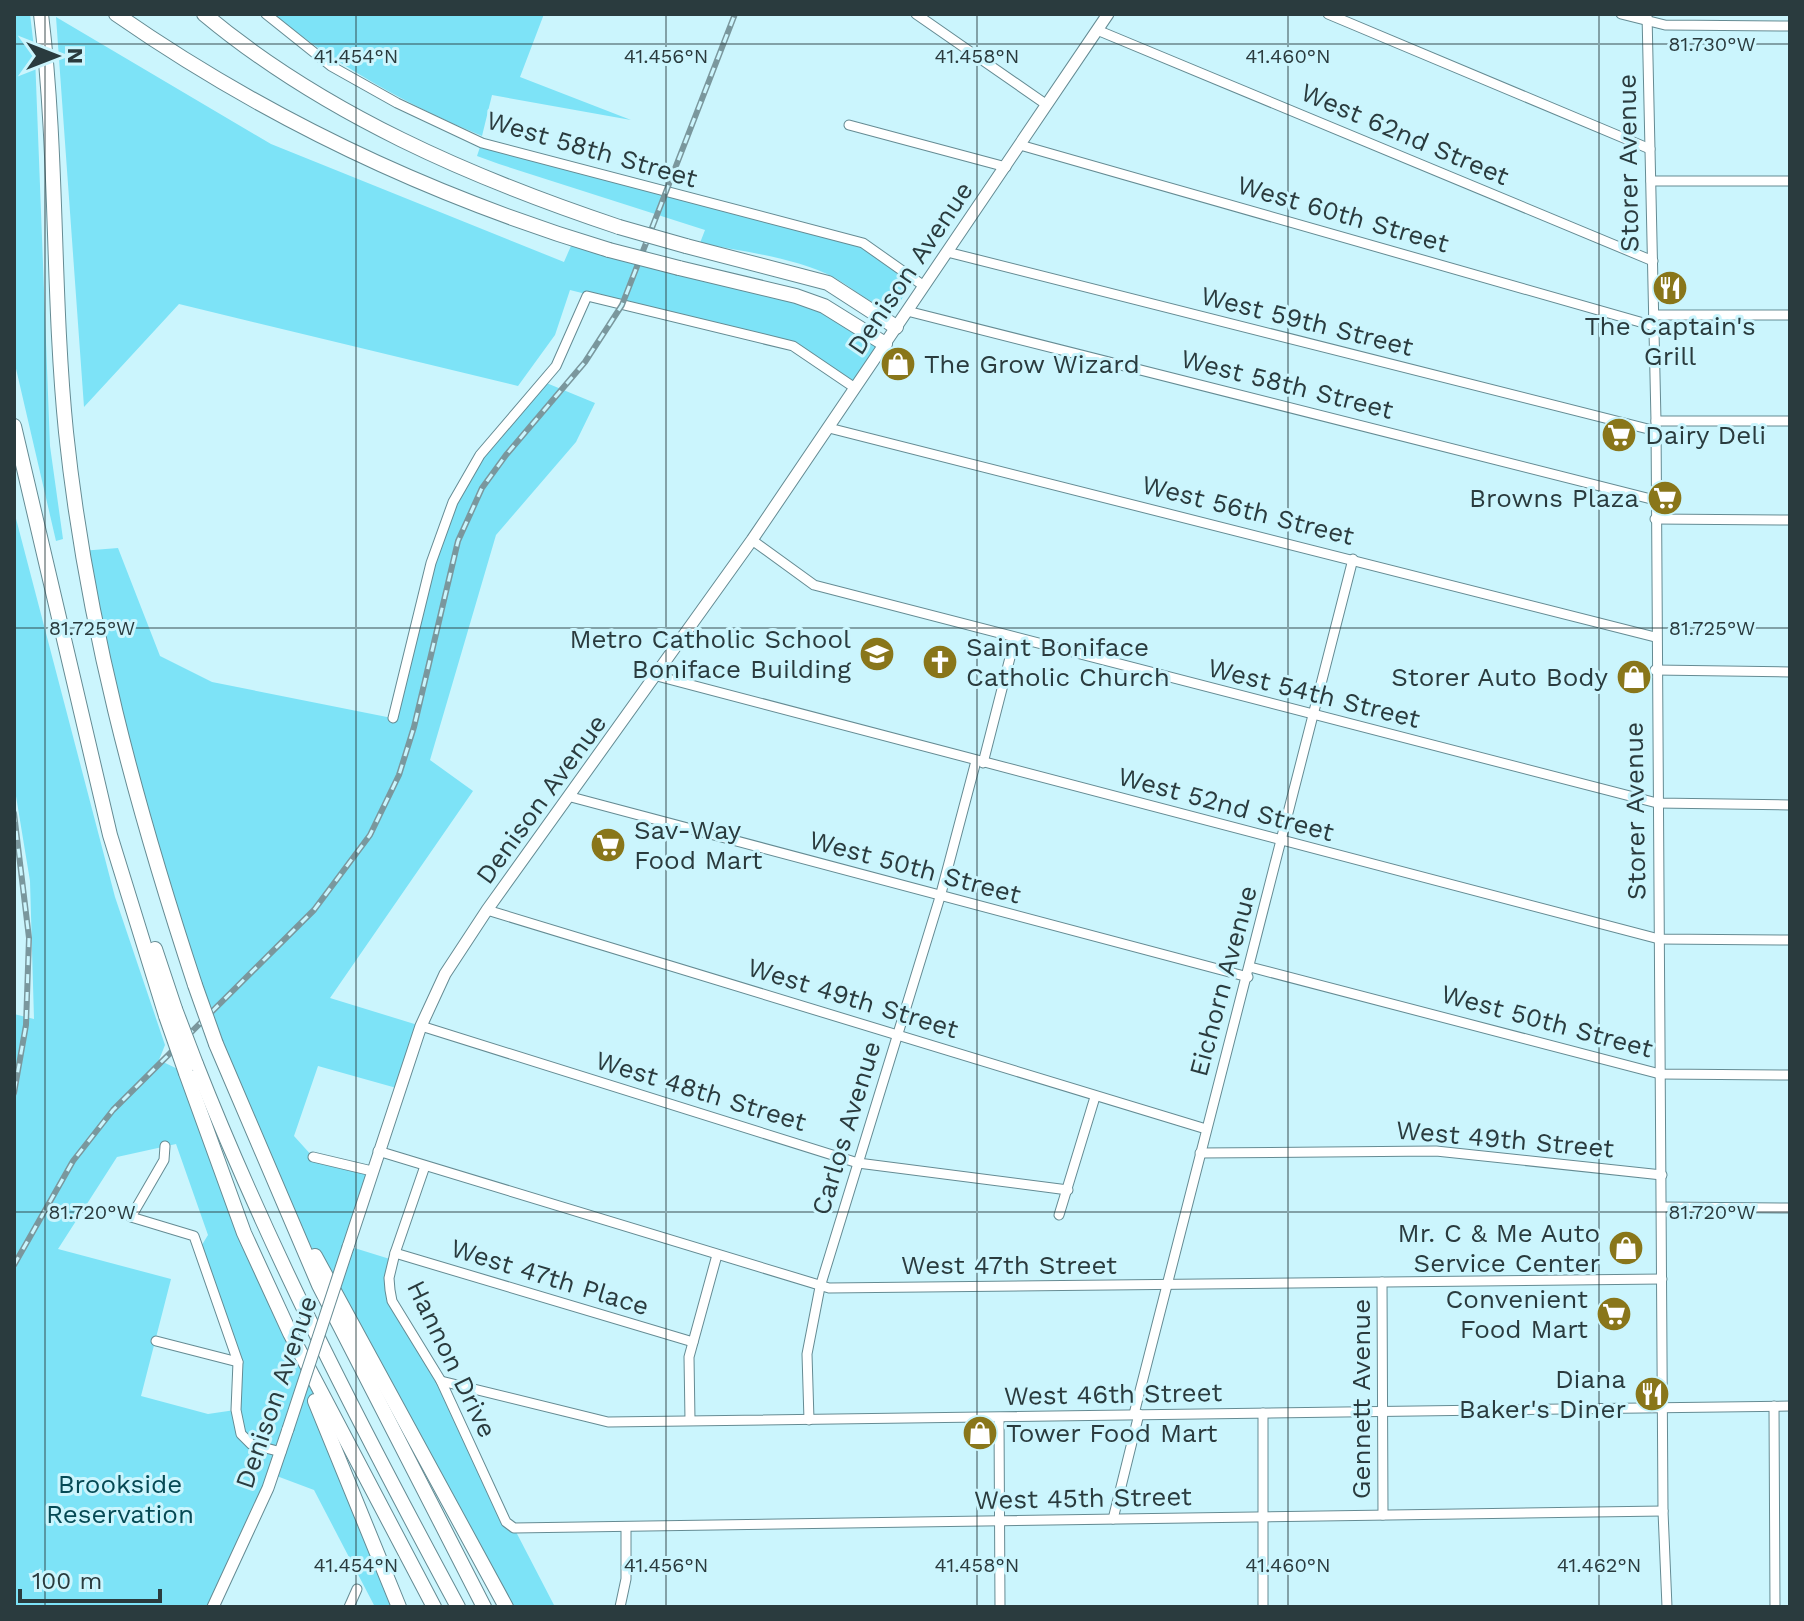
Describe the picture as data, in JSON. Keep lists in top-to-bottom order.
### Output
{
  "streets": {
    "main road": ["Denison Avenue"],
    "street": [
      "West 62nd Street",
      "West 58th Street",
      "Storer Avenue",
      "West 60th Street",
      "West 59th Street",
      "West 56th Street",
      "West 54th Street",
      "West 52nd Street",
      "West 50th Street",
      "Eichorn Avenue",
      "West 49th Street",
      "West 48th Street",
      "Carlos Avenue",
      "West 47th Street",
      "West 47th Place",
      "Hannon Drive",
      "West 46th Street",
      "Gennett Avenue",
      "West 45th Street"
    ]
  },
  "crossings": [
    ["West 62nd Street", "Storer Avenue"],
    ["West 62nd Street", "Denison Avenue"],
    ["West 58th Street", "Storer Avenue"],
    ["West 58th Street", "Denison Avenue"],
    ["Storer Avenue", "West 60th Street"],
    ["Storer Avenue", "West 59th Street"],
    ["Storer Avenue", "West 56th Street"],
    ["Storer Avenue", "West 54th Street"],
    ["Storer Avenue", "West 52nd Street"],
    ["Storer Avenue", "West 50th Street"],
    ["Storer Avenue", "West 49th Street"],
    ["Storer Avenue", "West 47th Street"],
    ["Storer Avenue", "West 46th Street"],
    ["Storer Avenue", "West 45th Street"],
    ["West 60th Street", "Denison Avenue"],
    ["Denison Avenue", "West 59th Street"],
    ["Denison Avenue", "West 56th Street"],
    ["Denison Avenue", "West 54th Street"],
    ["Denison Avenue", "West 52nd Street"],
    ["Denison Avenue", "West 50th Street"],
    ["Denison Avenue", "West 49th Street"],
    ["Denison Avenue", "West 48th Street"],
    ["Denison Avenue", "West 47th Street"],
    ["West 56th Street", "Eichorn Avenue"],
    ["West 54th Street", "Eichorn Avenue"],
    ["West 54th Street", "Carlos Avenue"],
    ["West 52nd Street", "Eichorn Avenue"],
    ["West 52nd Street", "Carlos Avenue"],
    ["West 50th Street", "Eichorn Avenue"],
    ["West 50th Street", "Carlos Avenue"],
    ["Eichorn Avenue", "West 49th Street"],
    ["Eichorn Avenue", "West 47th Street"],
    ["Eichorn Avenue", "West 46th Street"],
    ["Eichorn Avenue", "West 45th Street"],
    ["West 49th Street", "Carlos Avenue"],
    ["West 48th Street", "Carlos Avenue"],
    ["Carlos Avenue", "West 47th Street"],
    ["Carlos Avenue", "West 46th Street"],
    ["West 47th Street", "Hannon Drive"],
    ["West 47th Street", "Gennett Avenue"],
    ["West 47th Place", "Hannon Drive"],
    ["Hannon Drive", "West 46th Street"],
    ["Hannon Drive", "West 45th Street"],
    ["West 46th Street", "Gennett Avenue"],
    ["Gennett Avenue", "West 45th Street"]
  ],
  "parks": ["Brookside Reservation"],
  "places": {
    "restaurant": ["The Captain's Grill", "Diana Baker's Diner"],
    "shop": [
      "The Grow Wizard",
      "Storer Auto Body",
      "Mr. C & Me Auto Service Center",
      "Tower Food Mart"
    ],
    "supermarket": [
      "Dairy Deli",
      "Browns Plaza",
      "Sav-Way Food Mart",
      "Convenient Food Mart"
    ],
    "school or university": ["Metro Catholic School Boniface Building"],
    "church": ["Saint Boniface Catholic Church"]
  },
  "scale_bar": "100 m",
  "north": "right",
  "coordinates": [
    "81.730°W",
    "41.454°N",
    "41.456°N",
    "41.458°N",
    "41.460°N",
    "81.725°W",
    "81.720°W",
    "41.462°N"
  ]
}
